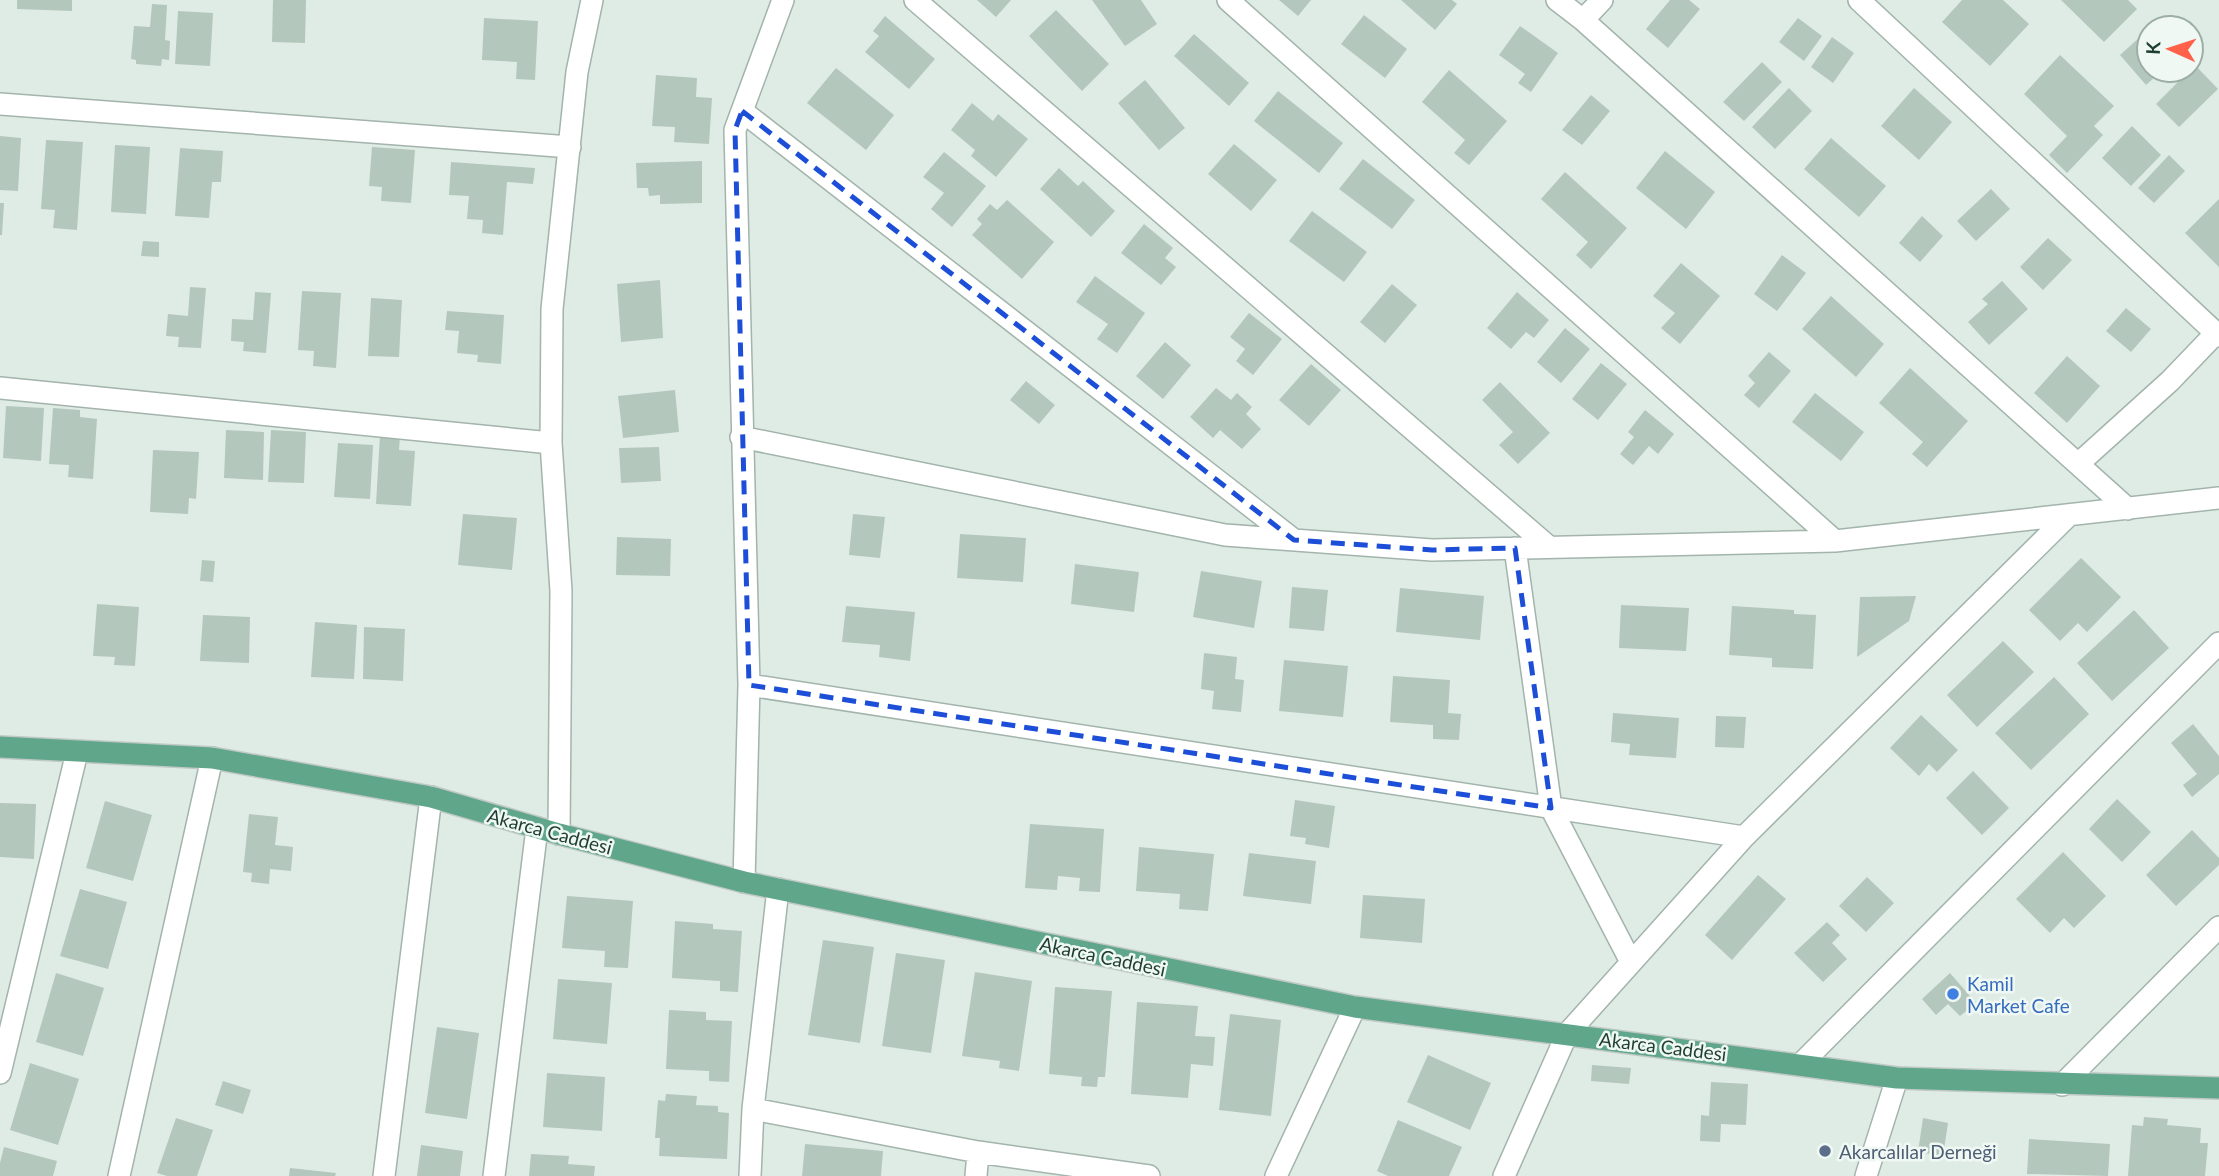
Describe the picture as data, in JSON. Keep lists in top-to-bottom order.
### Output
{
  "streets": {
    "main road": ["Akarca Caddesi"]
  },
  "places": ["Kamil Market Cafe", "Akarcalılar Derneği"],
  "north": "left"
}
